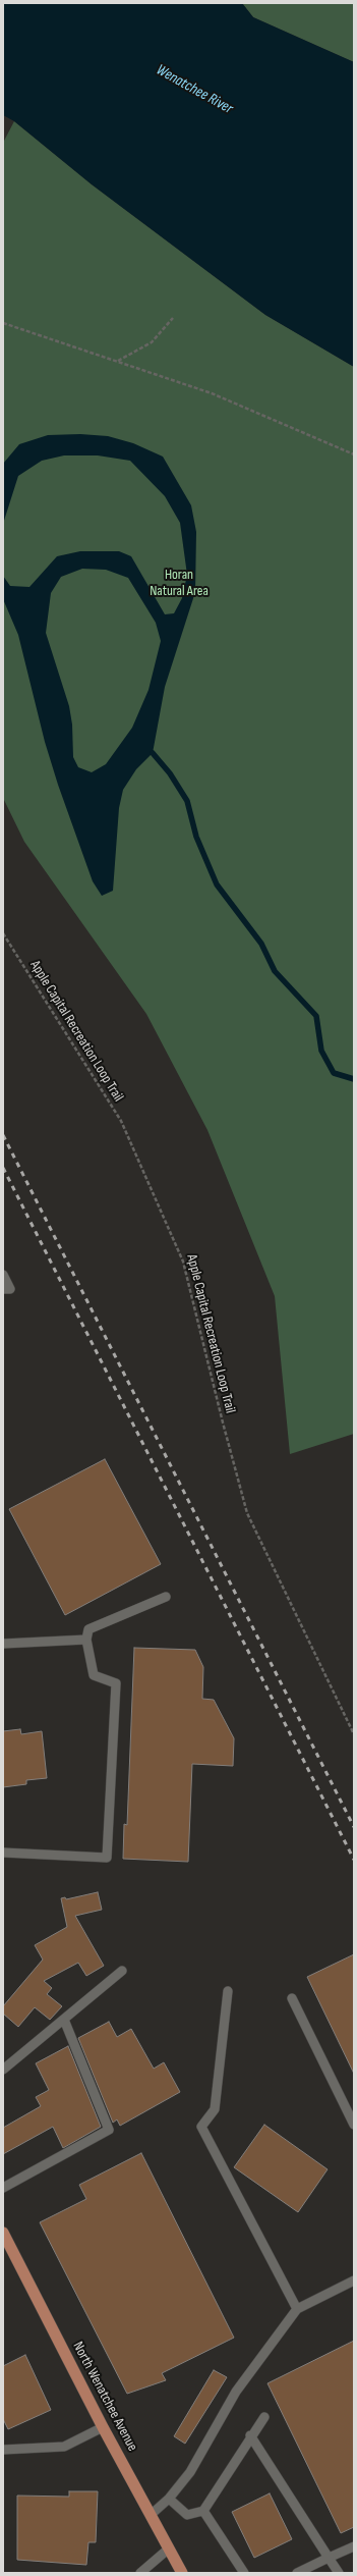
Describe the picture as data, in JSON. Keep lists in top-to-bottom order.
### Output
{
  "streets": {
    "main road": ["North Wenatchee Avenue"],
    "path": ["Apple Capital Recreation Loop Trail"]
  },
  "water": ["Wenatchee River"],
  "parks": ["Horan Natural Area"]
}
